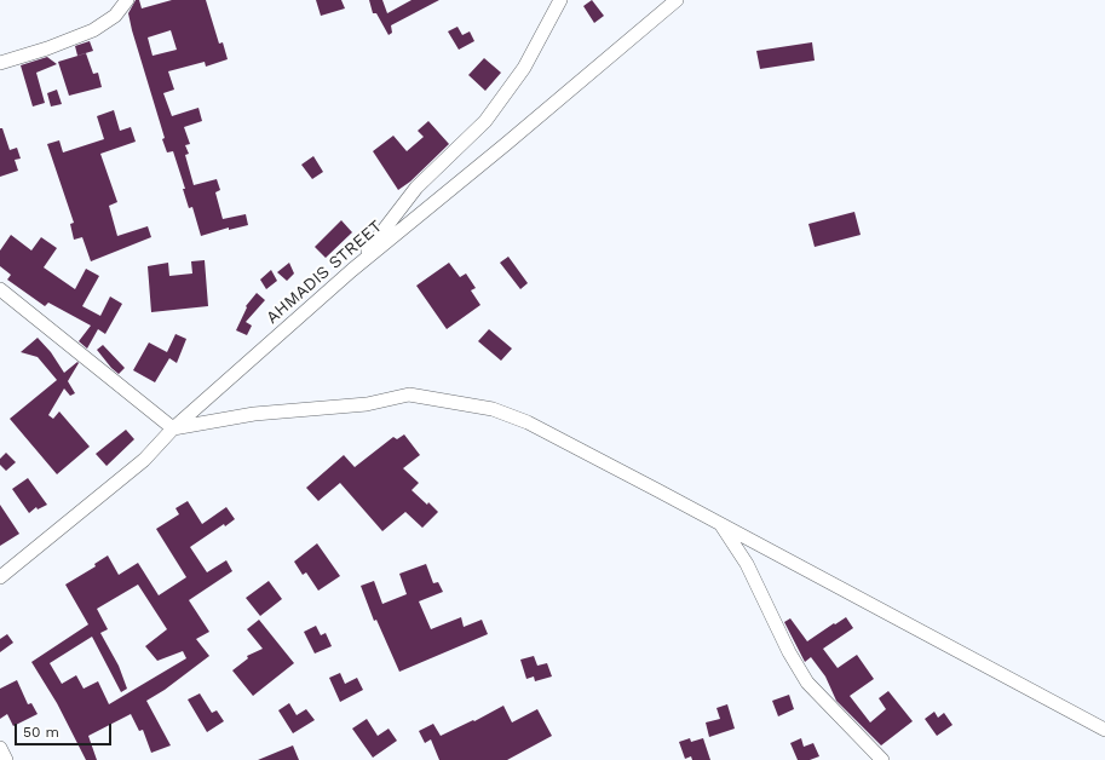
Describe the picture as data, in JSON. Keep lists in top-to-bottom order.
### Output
{
  "streets": {
    "street": ["AHMADIS STREET"]
  },
  "scale_bar": "50 m"
}
